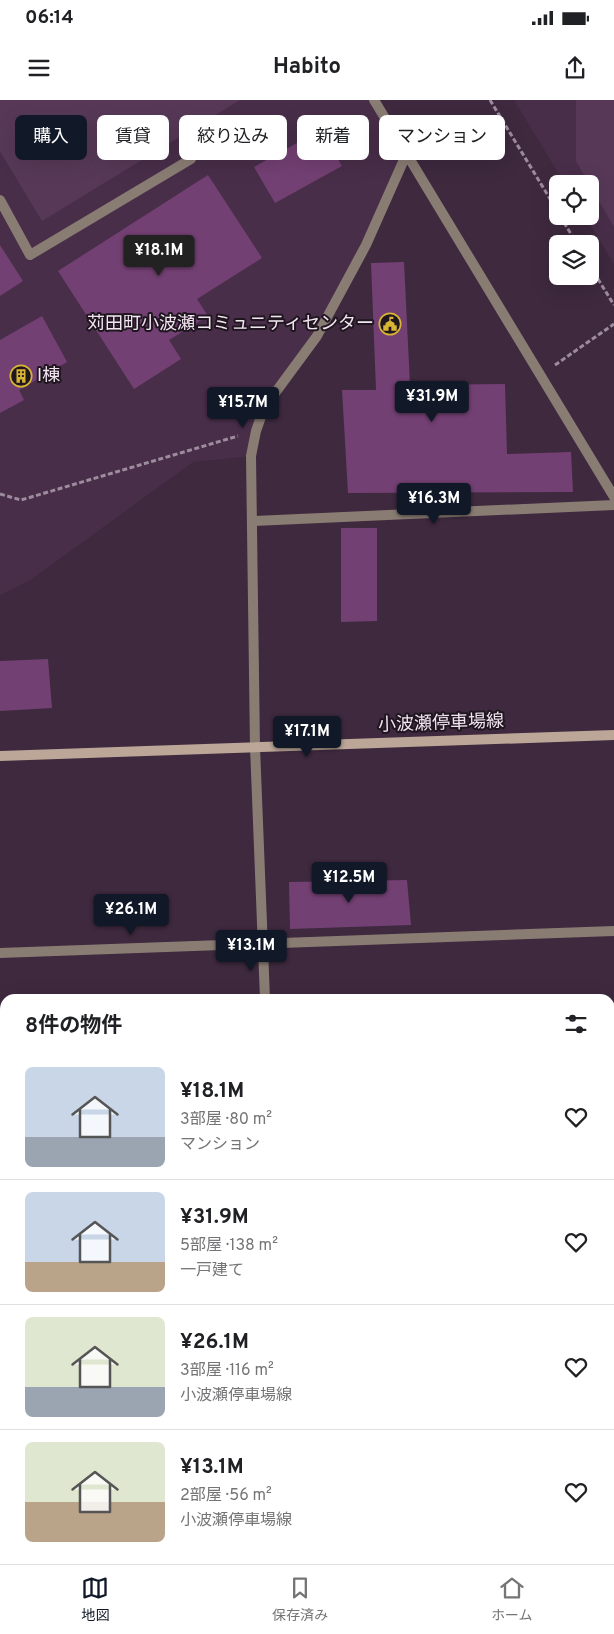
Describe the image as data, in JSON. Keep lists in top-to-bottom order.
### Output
{
  "streets": {
    "main road": ["小波瀬停車場線"]
  },
  "places": {
    "public building": ["苅田町小波瀬コミュニティセンター"],
    "building": ["I棟"]
  },
  "page": {
    "status": "06:14",
    "header": "Habito",
    "chip": [
      "購入",
      "賃貸",
      "絞り込み",
      "新着",
      "マンション"
    ],
    "price": [
      "¥18.1M",
      "¥31.9M",
      "¥15.7M",
      "¥16.3M",
      "¥17.1M",
      "¥12.5M",
      "¥26.1M",
      "¥13.1M"
    ],
    "heading": "8件の物件",
    "list": [
      {
        "name": "¥18.1M",
        "note": "3部屋 · 80 m² · マンション"
      },
      {
        "name": "¥31.9M",
        "note": "5部屋 · 138 m² · 一戸建て"
      },
      {
        "name": "¥26.1M",
        "note": "3部屋 · 116 m² · 小波瀬停車場線"
      },
      {
        "name": "¥13.1M",
        "note": "2部屋 · 56 m² · 小波瀬停車場線"
      }
    ],
    "tabs": ["地図", "保存済み", "ホーム"]
  }
}
